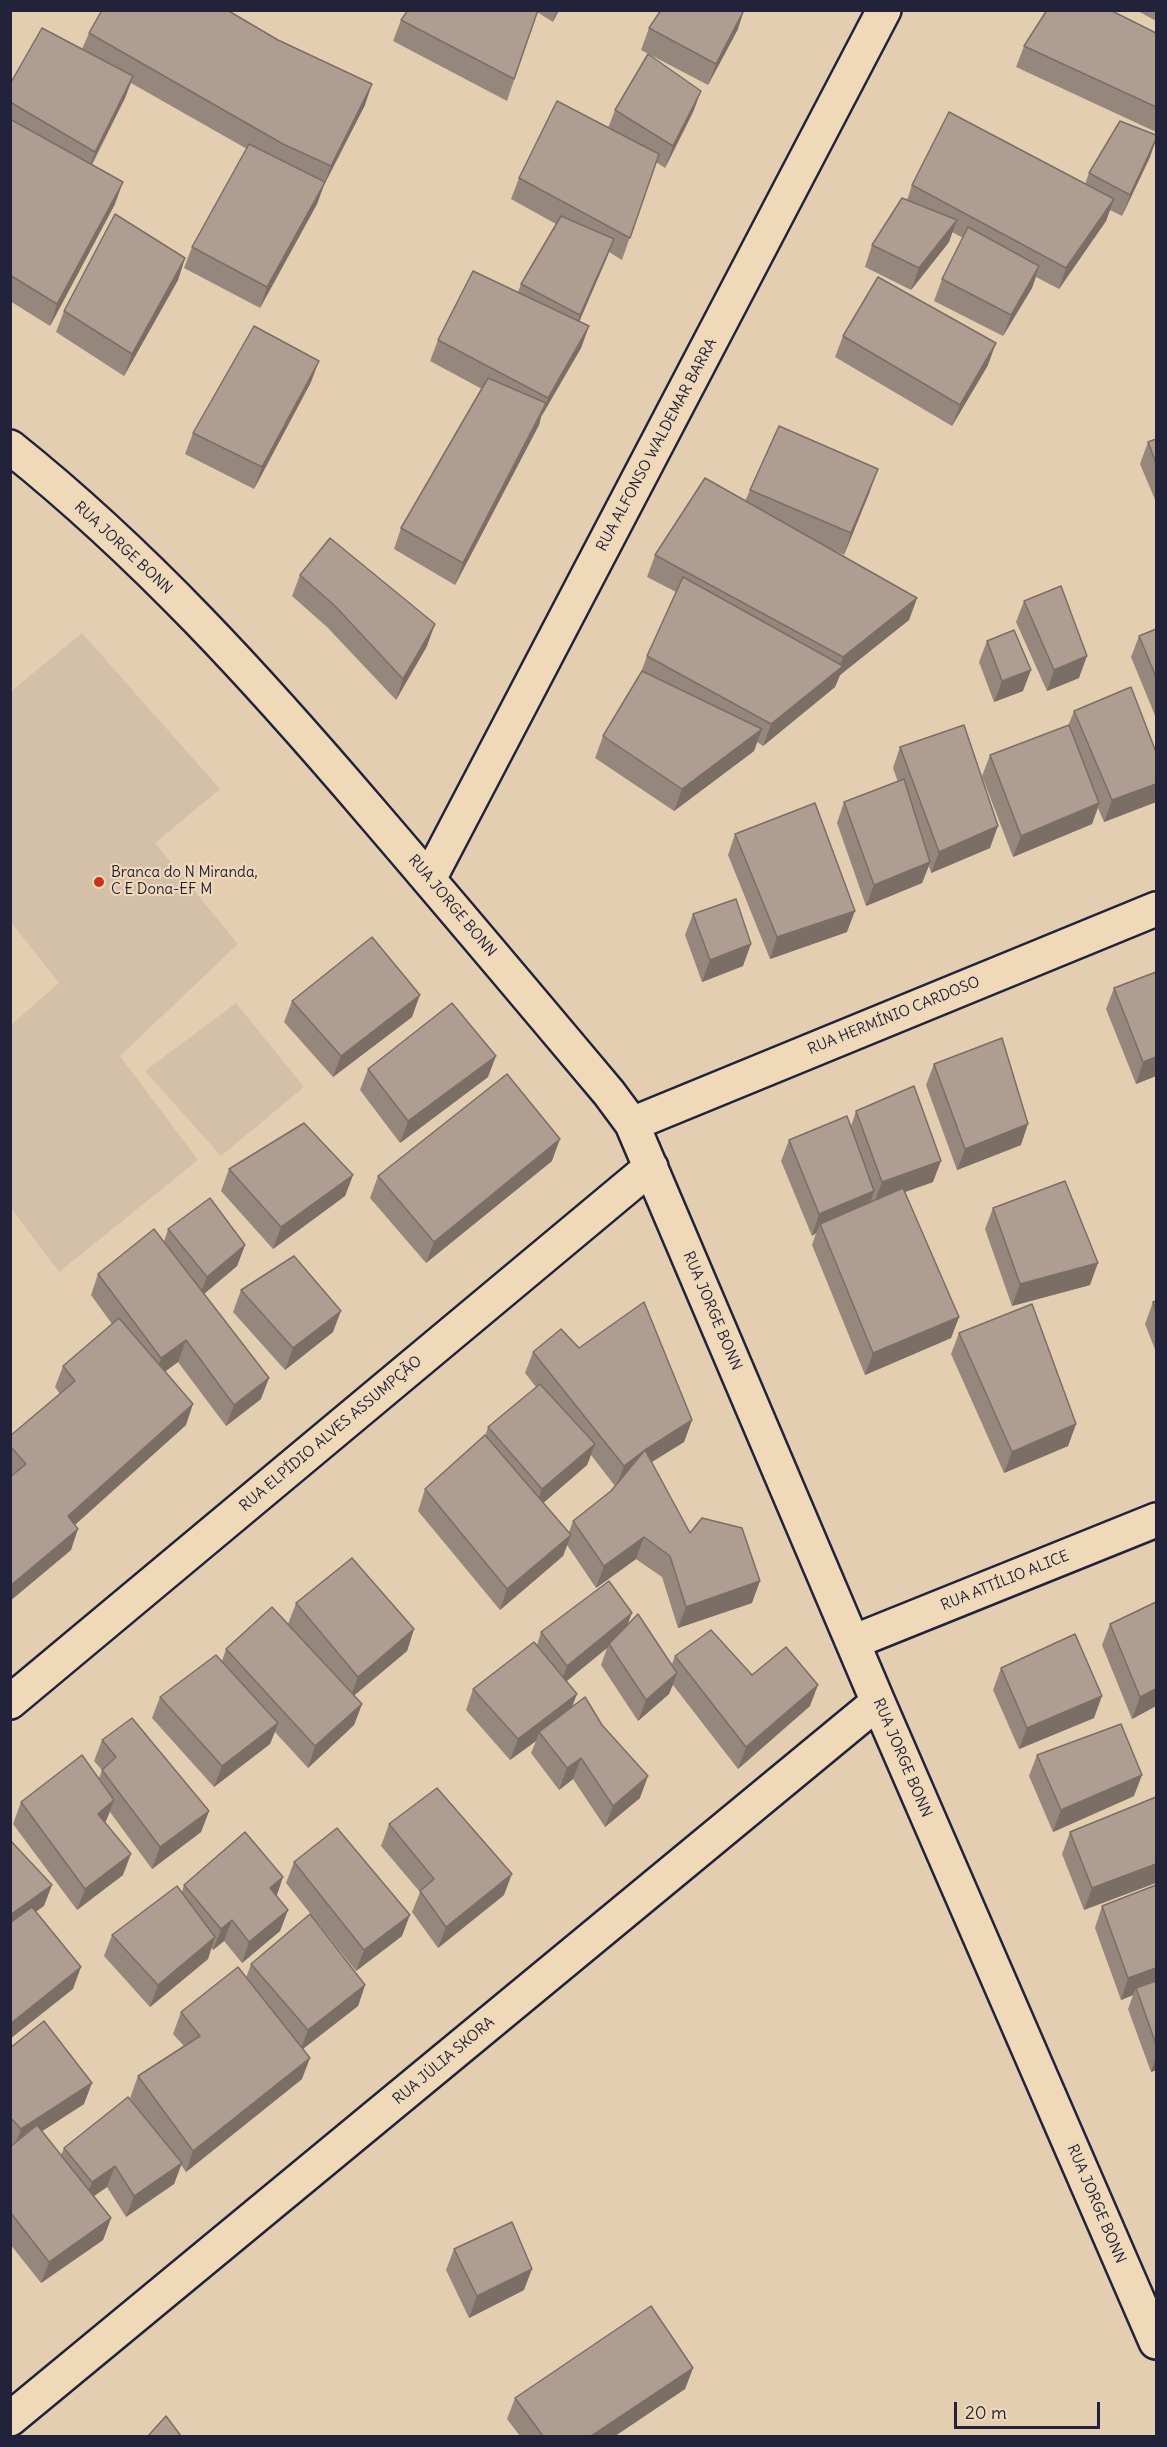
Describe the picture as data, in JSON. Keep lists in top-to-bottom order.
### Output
{
  "streets": {
    "street": [
      "RUA ALFONSO WALDEMAR BARRA",
      "RUA JORGE BONN",
      "RUA HERMÍNIO CARDOSO",
      "RUA ELPÍDIO ALVES ASSUMPÇÃO",
      "RUA ATTÍLIO ALICE",
      "RUA JÚLIA SKORA"
    ]
  },
  "crossings": [
    ["RUA ALFONSO WALDEMAR BARRA", "RUA JORGE BONN"],
    ["RUA JORGE BONN", "RUA HERMÍNIO CARDOSO"],
    ["RUA JORGE BONN", "RUA ELPÍDIO ALVES ASSUMPÇÃO"],
    ["RUA JORGE BONN", "RUA ATTÍLIO ALICE"],
    ["RUA JORGE BONN", "RUA JÚLIA SKORA"]
  ],
  "places": ["Branca do N Miranda, C E Dona-EF M"],
  "scale_bar": "20 m"
}
